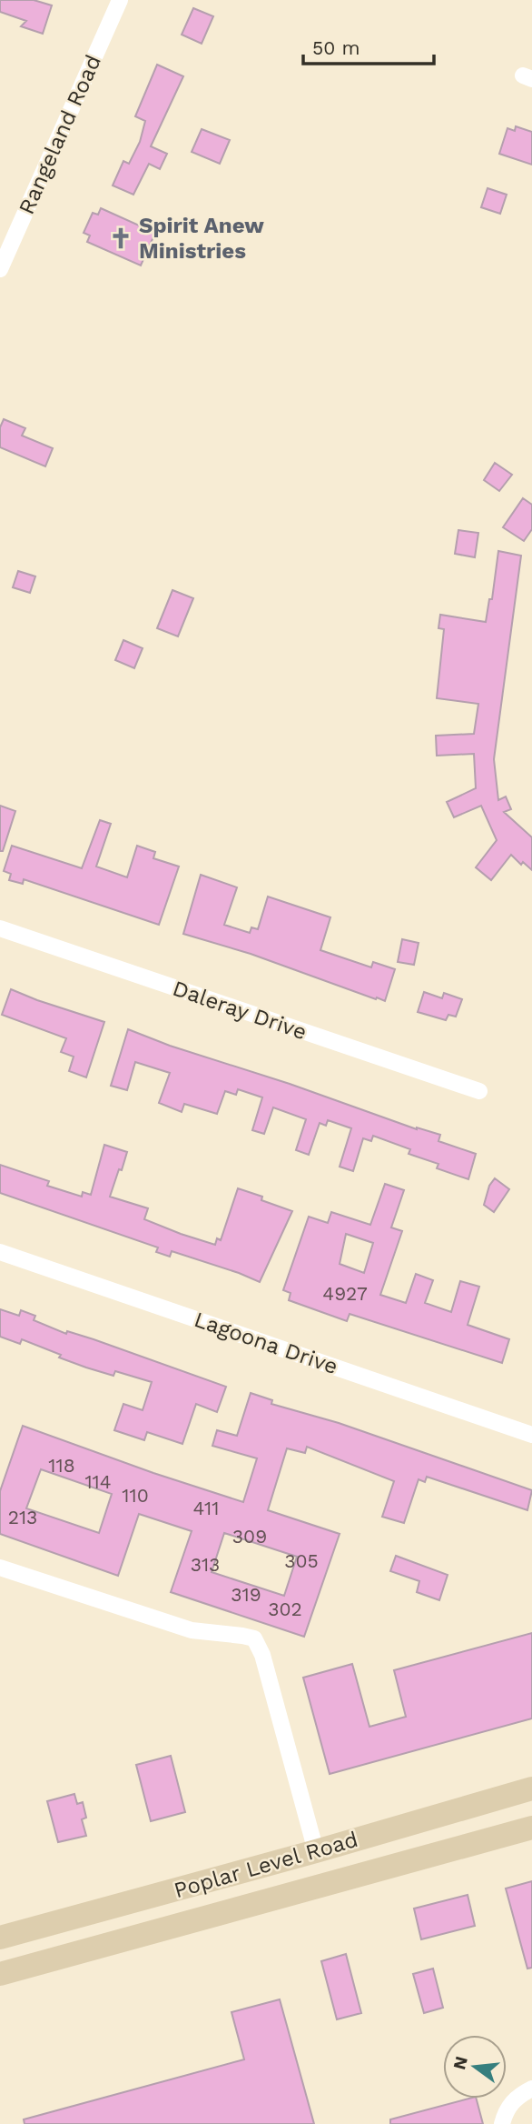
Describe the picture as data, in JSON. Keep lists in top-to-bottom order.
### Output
{
  "streets": {
    "main road": ["Poplar Level Road"],
    "street": ["Rangeland Road", "Daleray Drive", "Lagoona Drive"]
  },
  "places": {
    "church": ["Spirit Anew Ministries"]
  },
  "house_numbers": [
    "4927",
    "118",
    "114",
    "110",
    "411",
    "213",
    "309",
    "305",
    "313",
    "319",
    "302"
  ],
  "scale_bar": "50 m",
  "north": "left"
}
